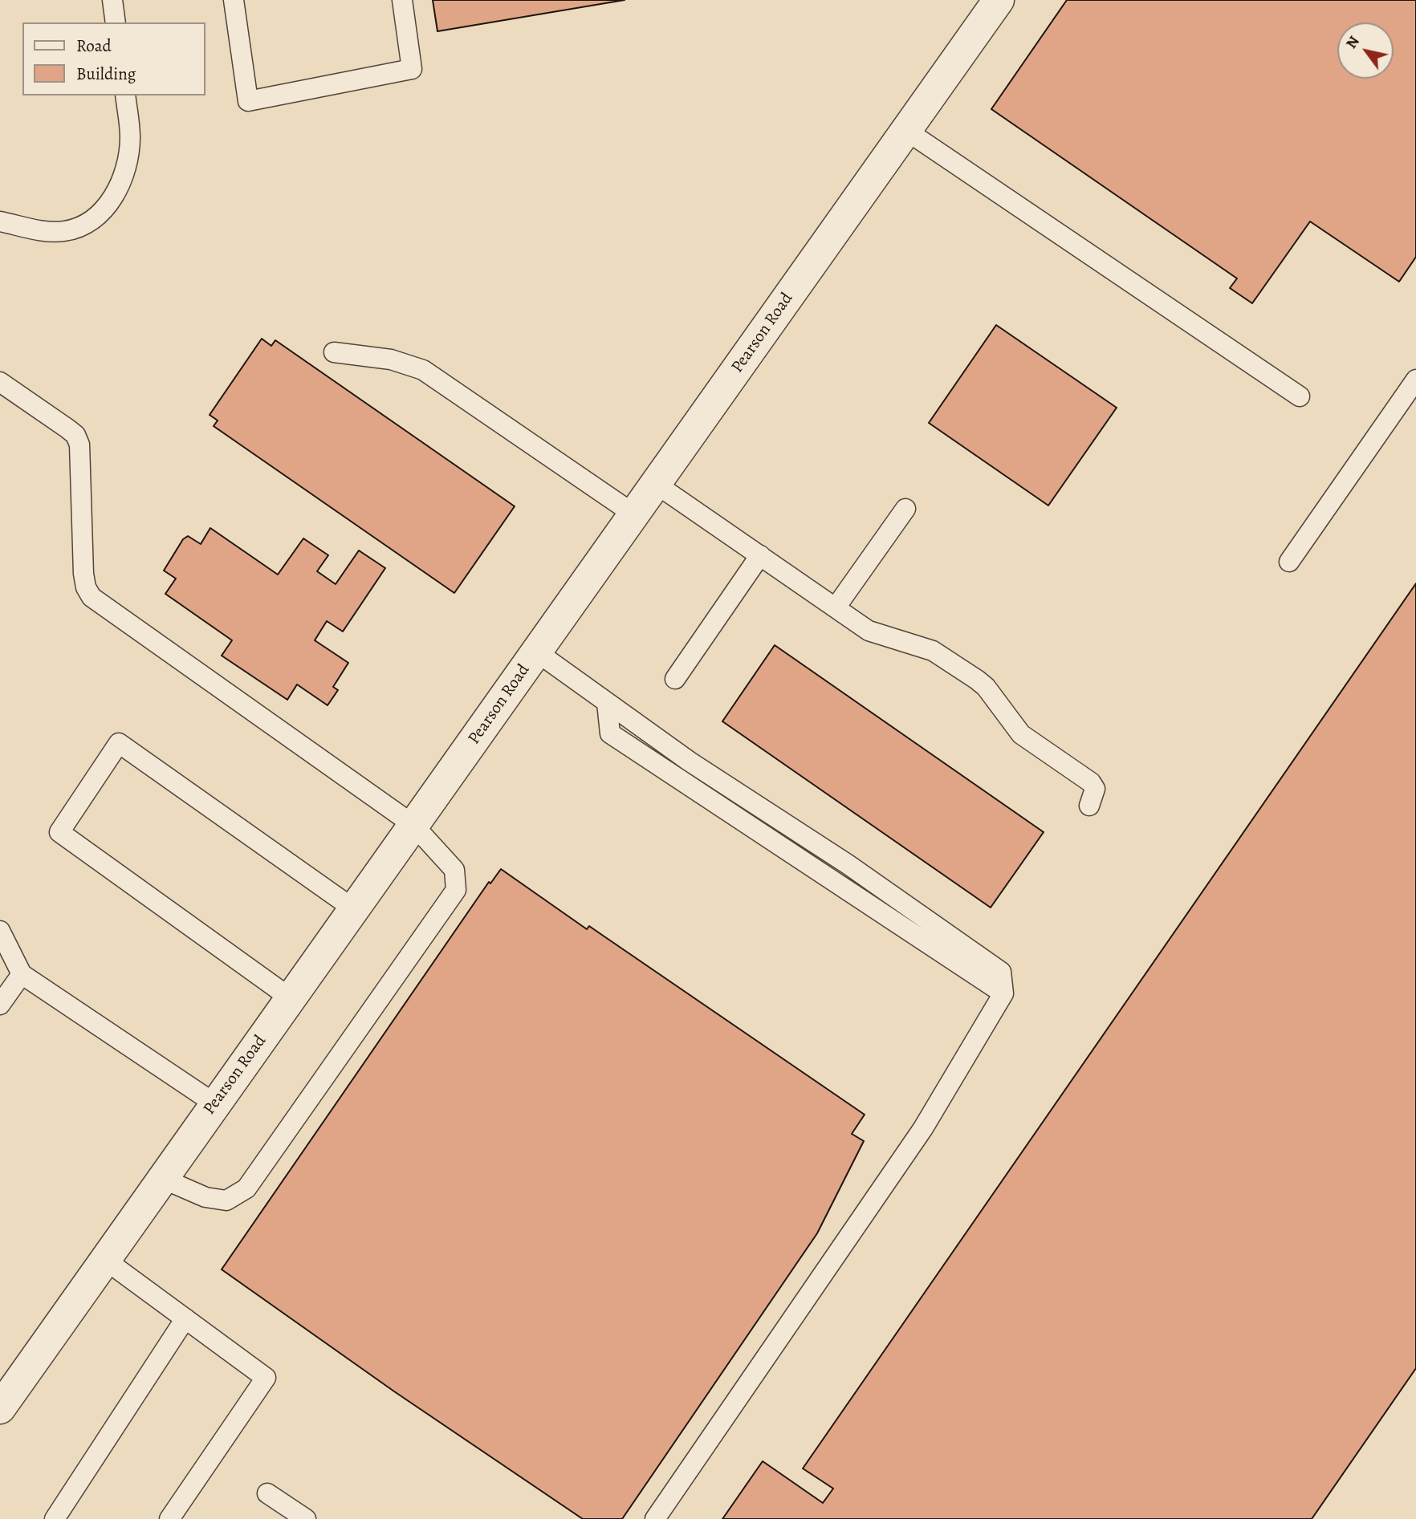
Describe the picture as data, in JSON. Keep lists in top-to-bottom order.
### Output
{
  "streets": {
    "street": ["Pearson Road"]
  },
  "legend": ["Road", "Building"],
  "north": "top left"
}
